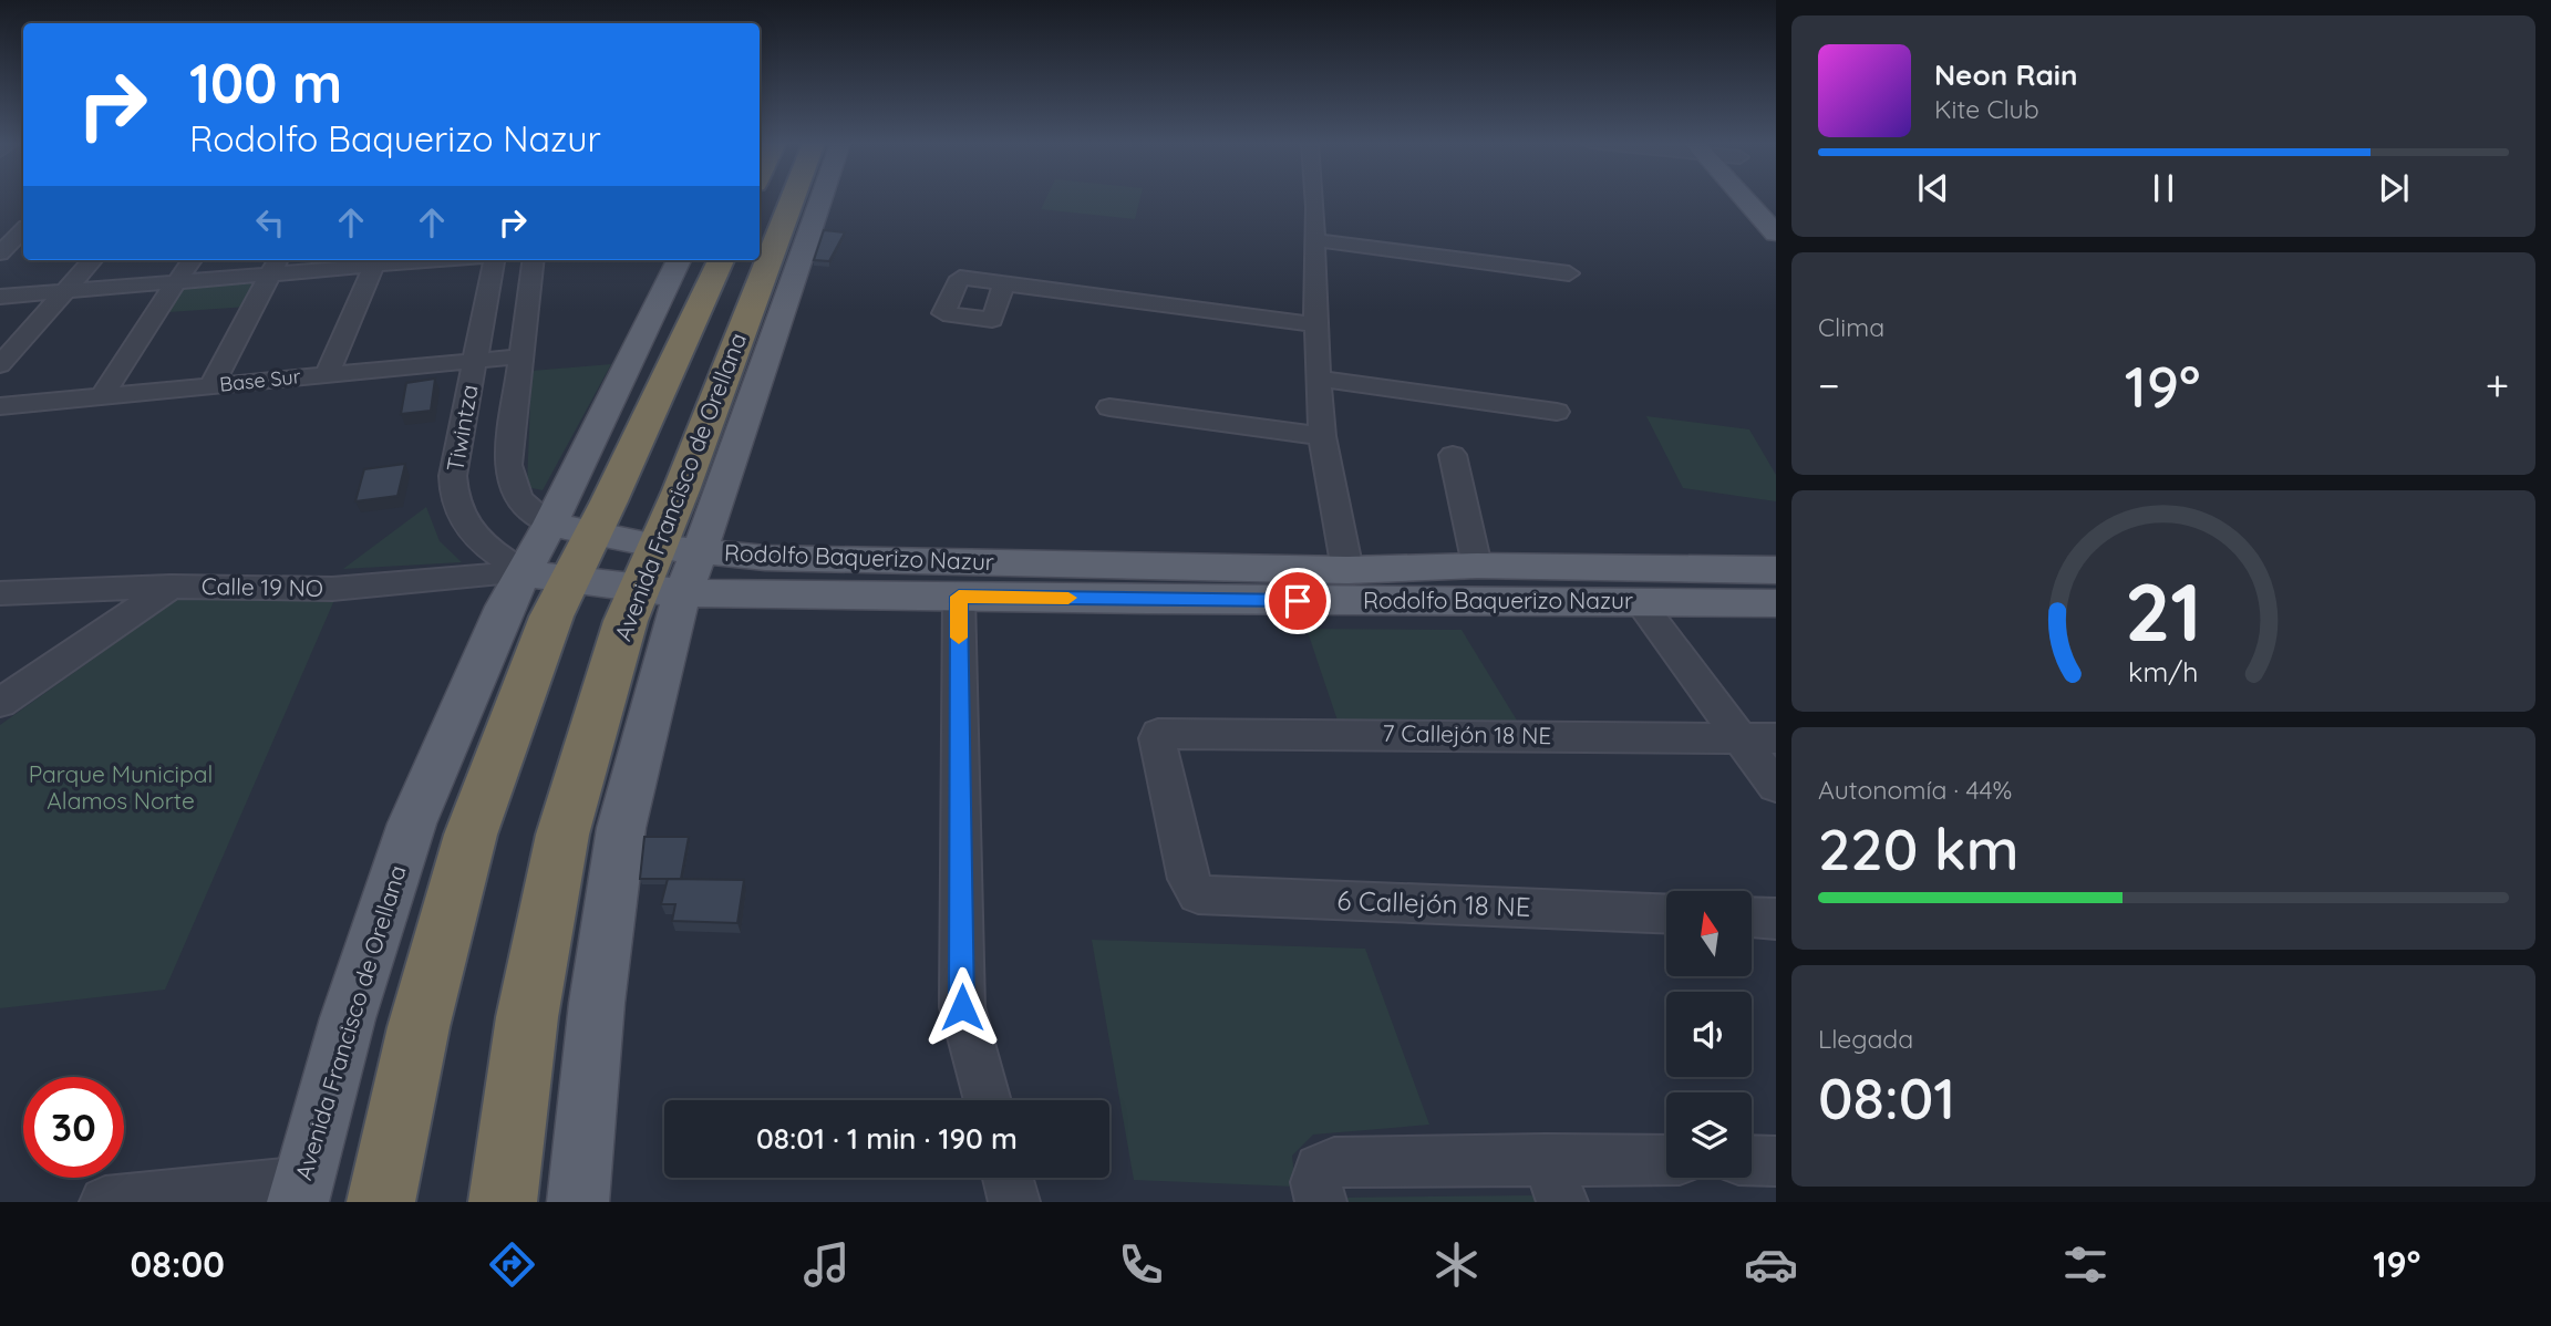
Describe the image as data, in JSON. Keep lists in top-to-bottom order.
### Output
{
  "streets": {
    "highway": ["Avenida Francisco de Orellana"],
    "main road": ["Rodolfo Baquerizo Nazur"],
    "street": [
      "Base Sur",
      "Tiwintza",
      "Calle 19 NO",
      "7 Callejón 18 NE",
      "6 Callejón 18 NE"
    ]
  },
  "crossings": [
    ["Base Sur", "Tiwintza"],
    ["Tiwintza", "Avenida Francisco de Orellana"],
    ["Tiwintza", "Rodolfo Baquerizo Nazur"],
    ["Tiwintza", "Calle 19 NO"],
    ["Avenida Francisco de Orellana", "Rodolfo Baquerizo Nazur"],
    ["Avenida Francisco de Orellana", "Calle 19 NO"],
    ["Rodolfo Baquerizo Nazur", "Calle 19 NO"],
    ["7 Callejón 18 NE", "6 Callejón 18 NE"]
  ],
  "parks": ["Parque Municipal Alamos Norte"],
  "north": "top",
  "page": {
    "turn": ["100 m", "Rodolfo Baquerizo Nazur"],
    "song": ["Neon Rain", "Kite Club"],
    "tile": [
      "Clima",
      ["Autonomía · 44%", "220 km"],
      ["Llegada", "08:01"]
    ],
    "heat": ["−", "19°", "+"],
    "limit": "30",
    "trip": "08:01 · 1 min · 190 m",
    "tabs": ["08:00", "19°"],
    "gauge": ["21", "km/h"]
  }
}
